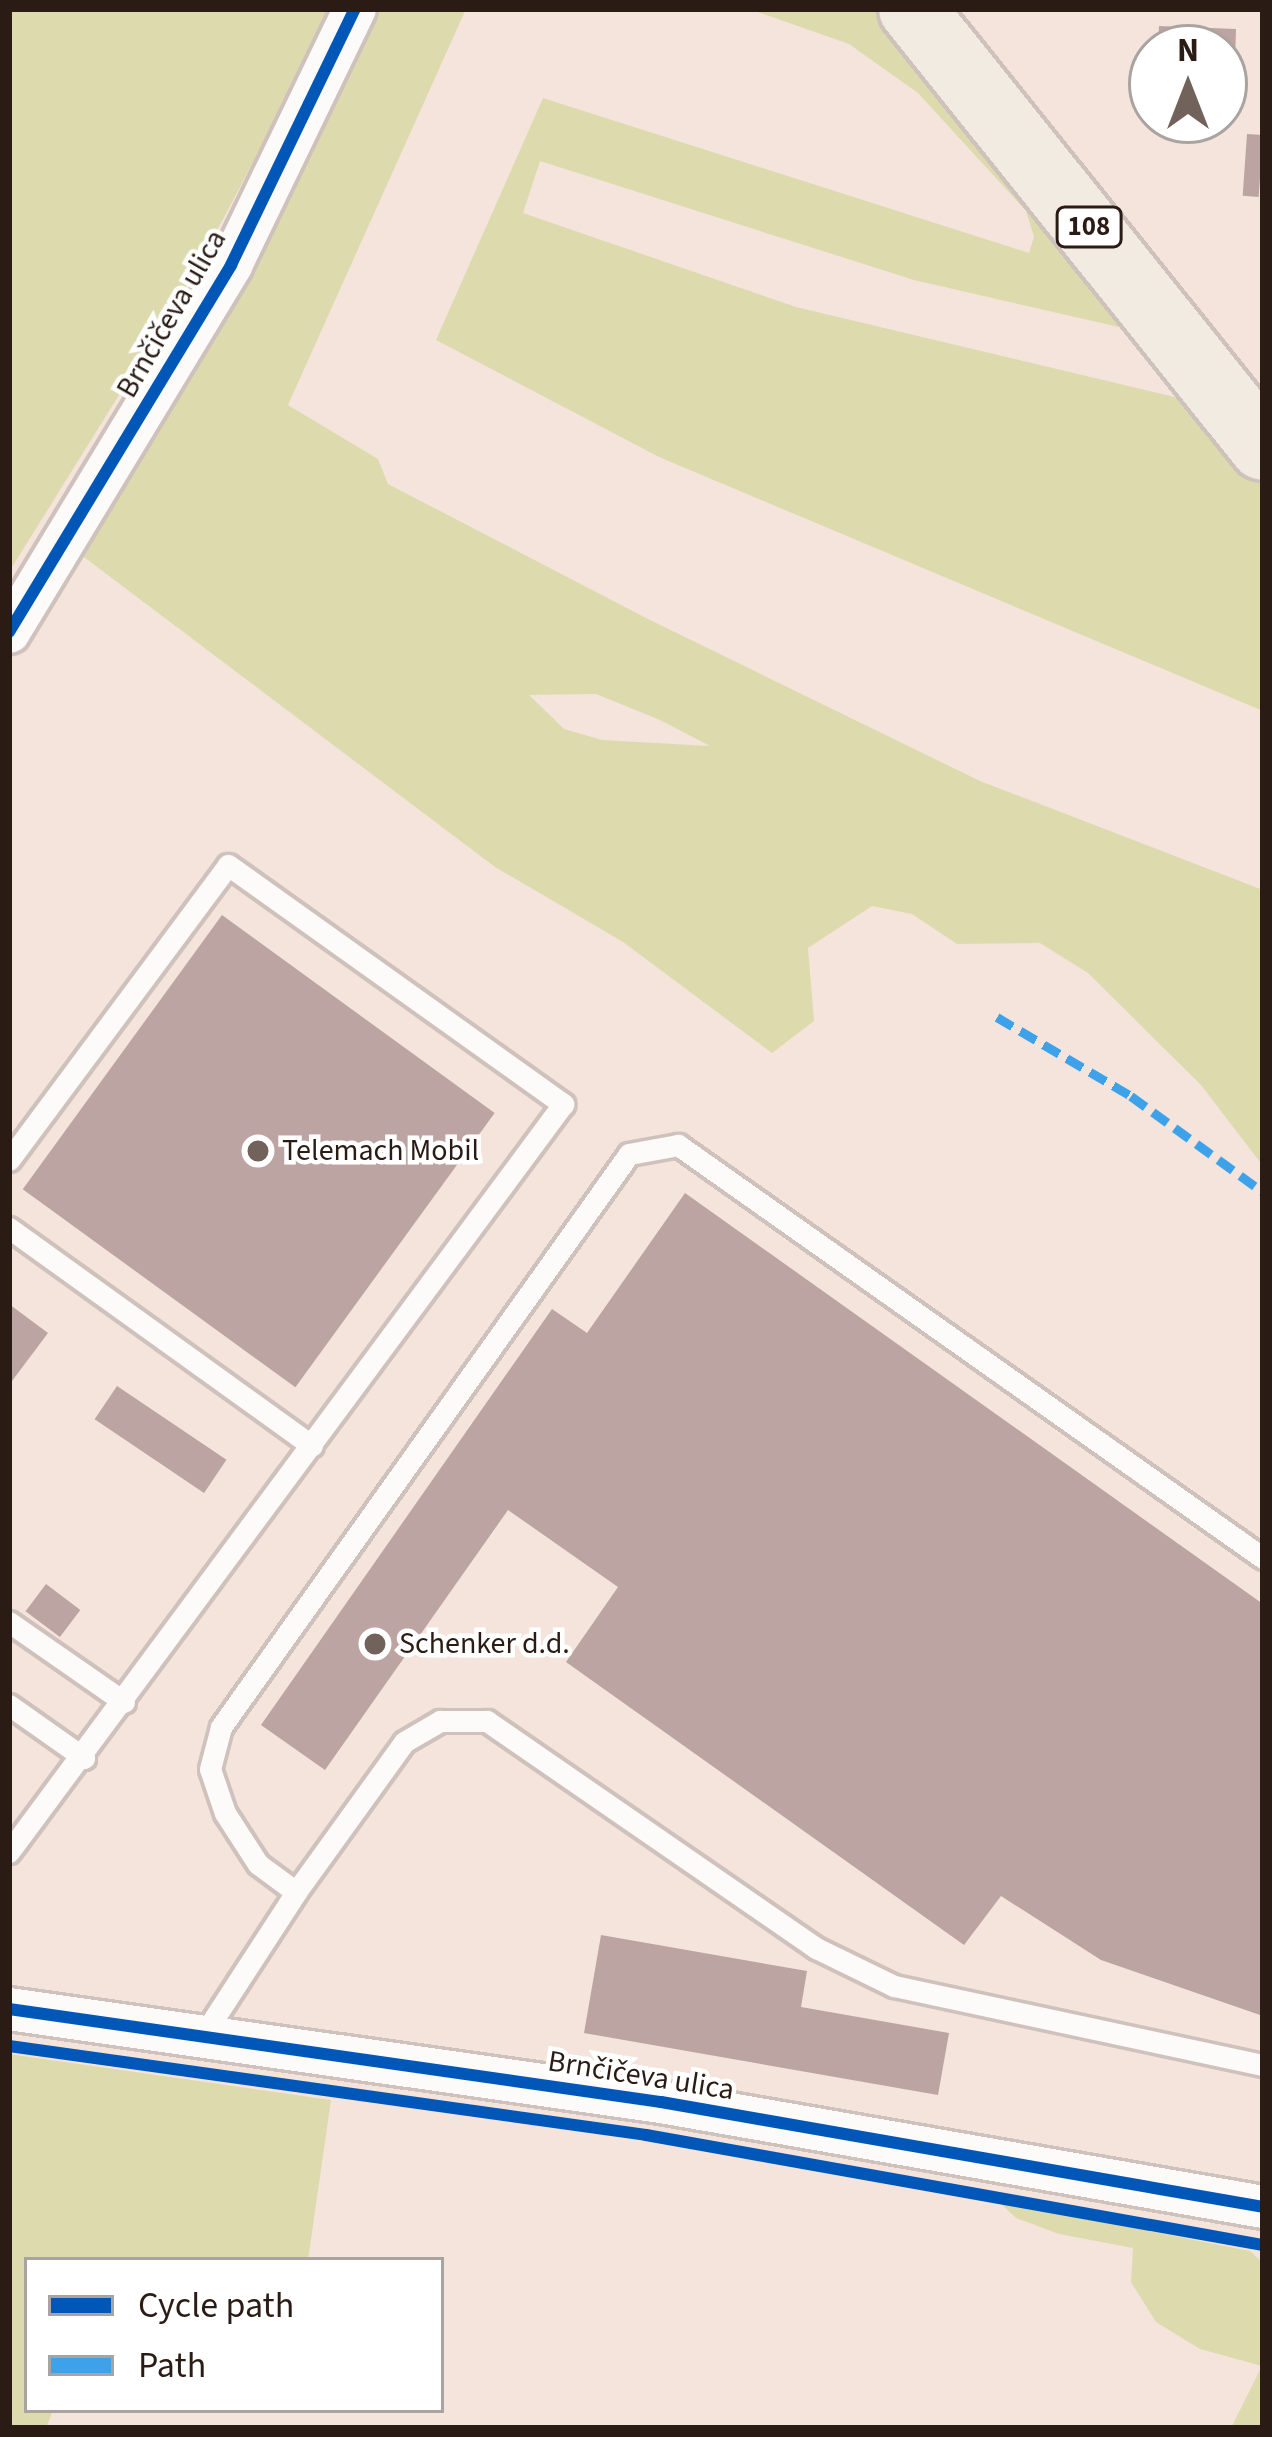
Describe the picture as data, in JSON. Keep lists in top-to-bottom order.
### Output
{
  "streets": {
    "main road": ["108"],
    "street": ["Brnčičeva ulica"]
  },
  "places": ["Telemach Mobil", "Schenker d.d."],
  "legend": ["Cycle path", "Path"],
  "north": "top"
}
